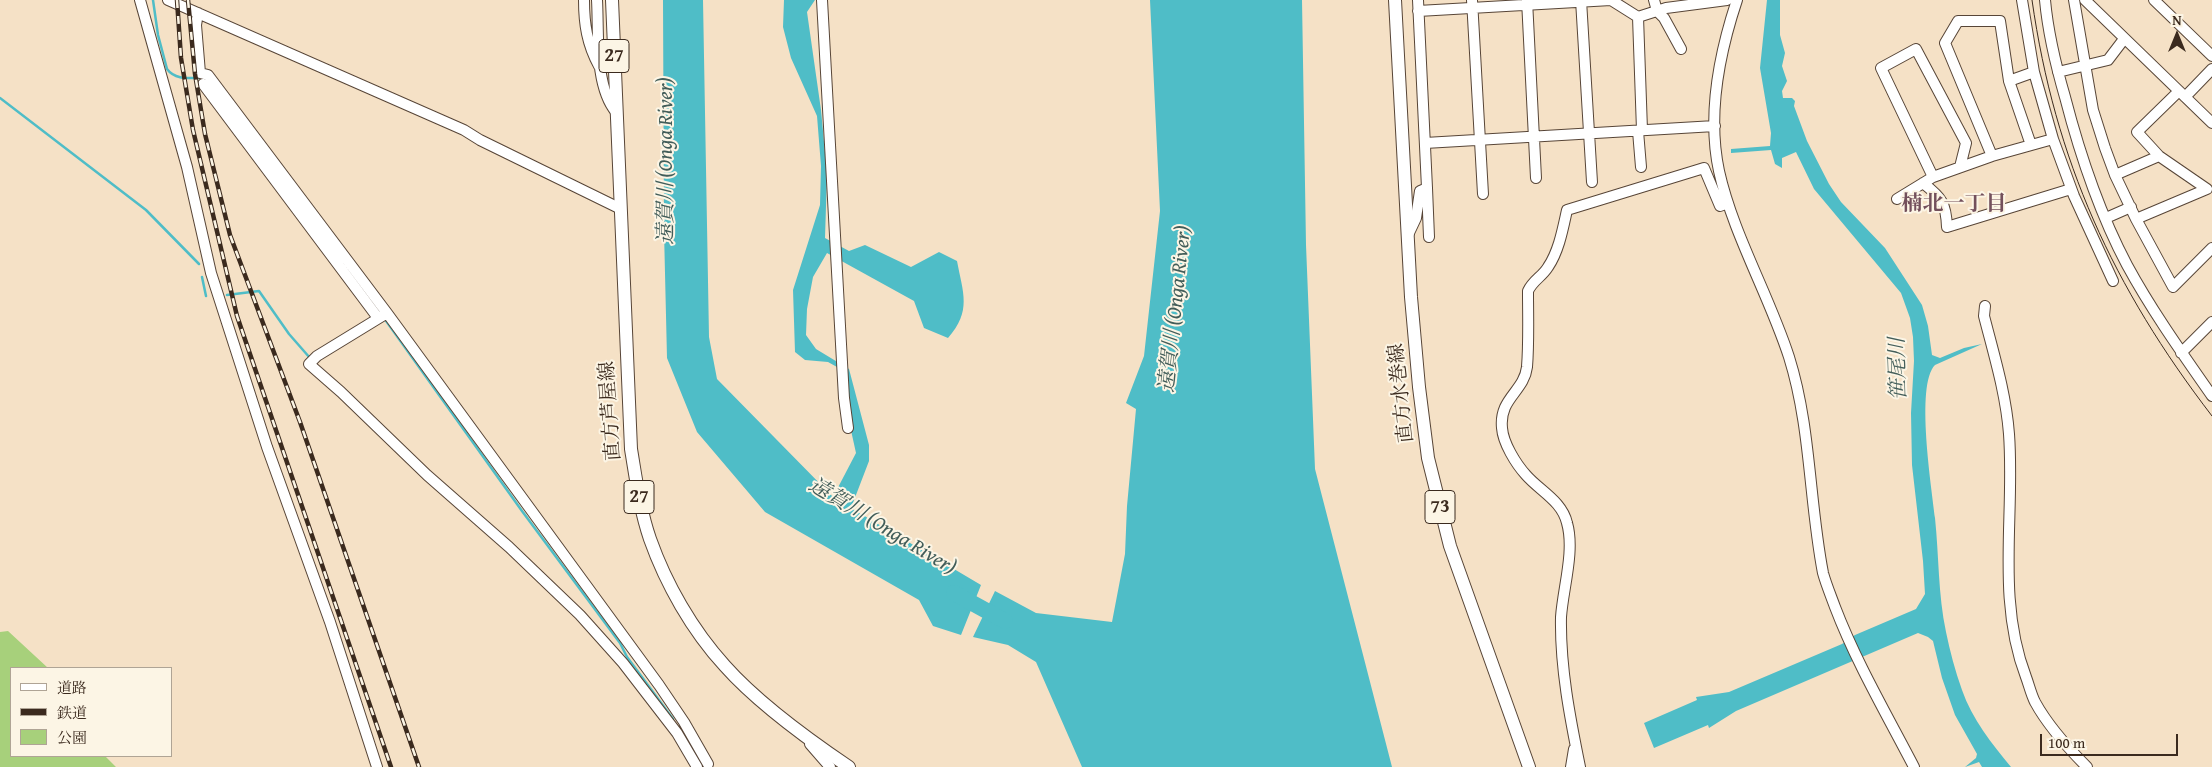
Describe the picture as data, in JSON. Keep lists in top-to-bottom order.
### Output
{
  "streets": {
    "main road": [
      "27",
      "直方水巻線",
      "直方芦屋線",
      "73"
    ]
  },
  "districts": ["楠北一丁目"],
  "water": ["遠賀川 (Onga River)", "笹尾川"],
  "legend": ["道路", "鉄道", "公園"],
  "scale_bar": "100 m",
  "north": "top"
}
